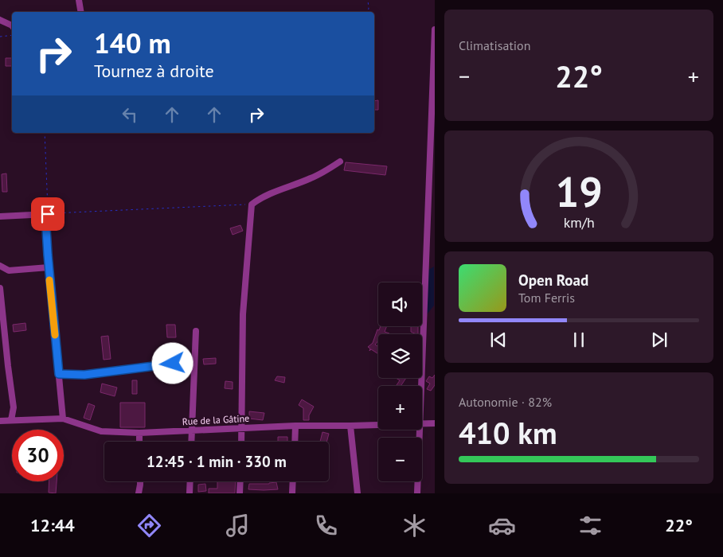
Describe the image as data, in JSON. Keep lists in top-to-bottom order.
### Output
{
  "streets": {
    "street": ["Rue de la Gâtine"]
  },
  "page": {
    "tile": [
      "Climatisation",
      ["Autonomie · 82%", "410 km"]
    ],
    "turn": ["140 m", "Tournez à droite"],
    "heat": ["−", "22°", "+"],
    "song": ["Open Road", "Tom Ferris"],
    "map_buttons": ["+", "−"],
    "limit": "30",
    "trip": "12:45 · 1 min · 330 m",
    "tabs": ["12:44", "22°"],
    "gauge": ["19", "km/h"]
  }
}
